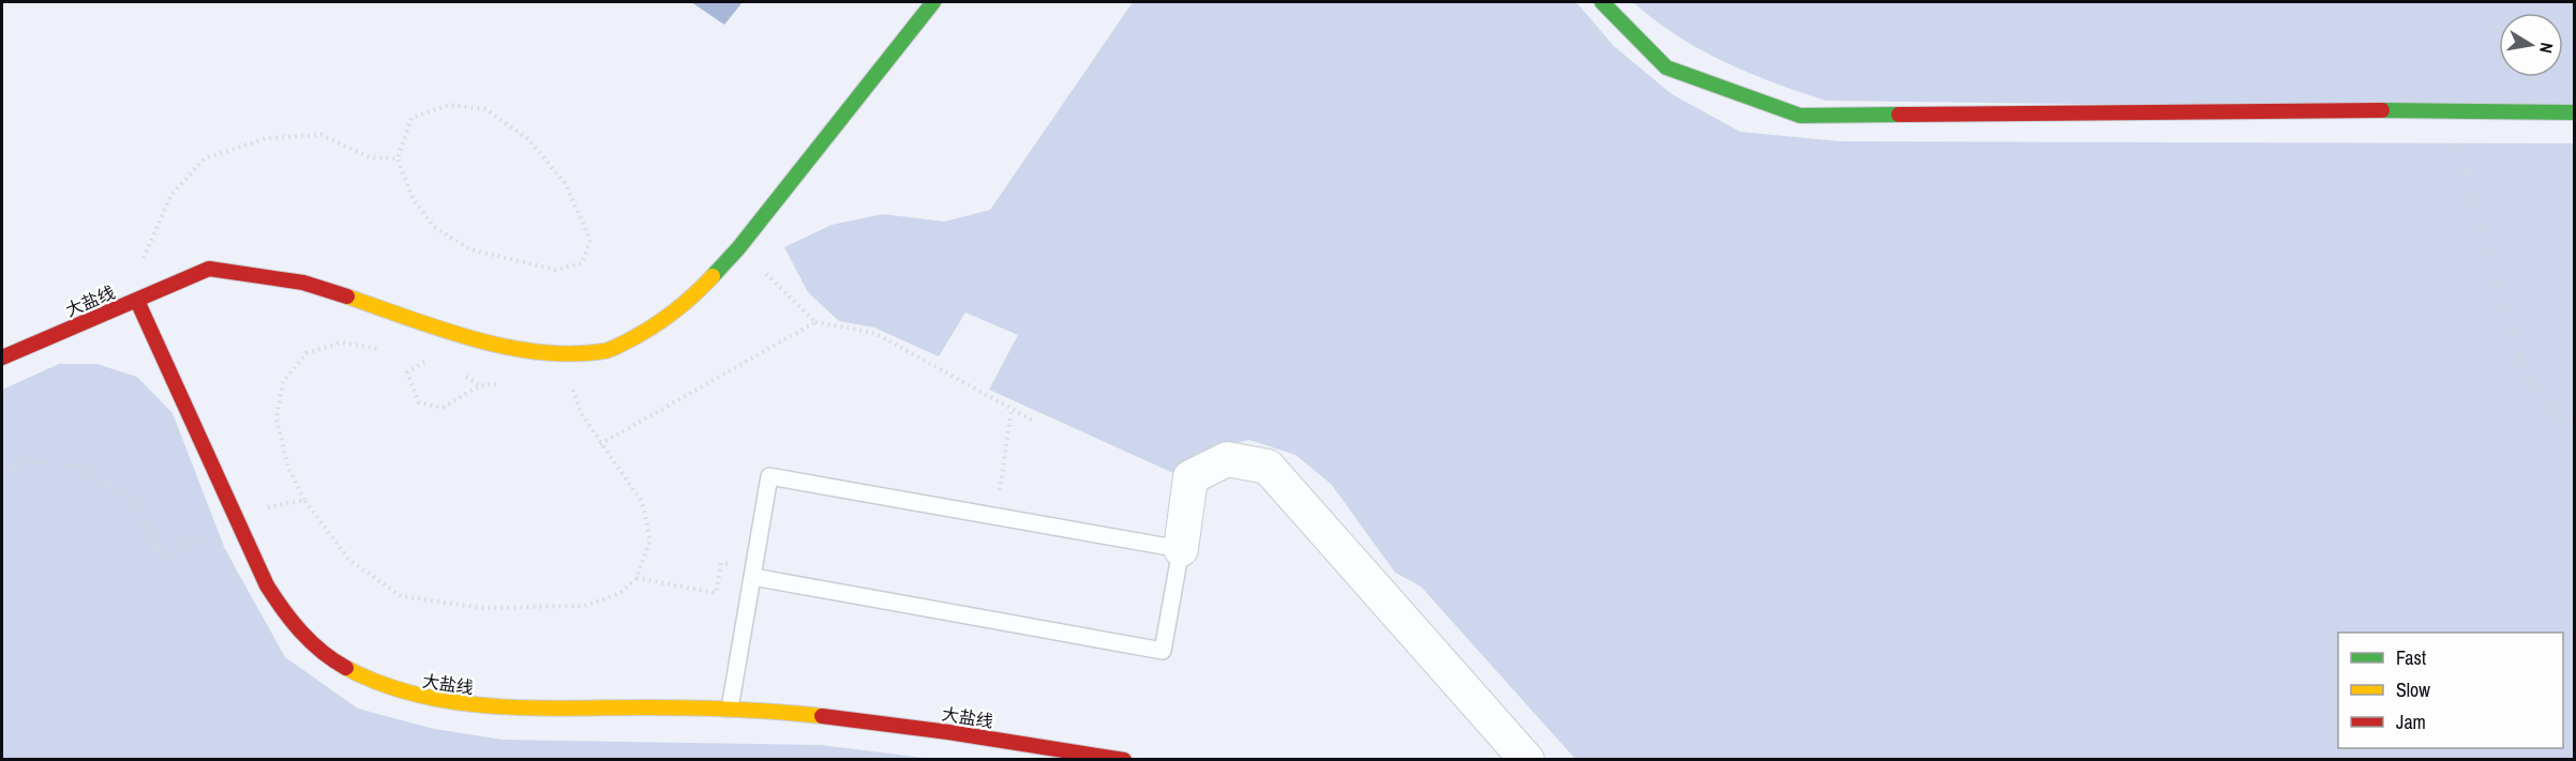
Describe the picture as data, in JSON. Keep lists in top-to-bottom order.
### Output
{
  "streets": {
    "street": ["大盐线"]
  },
  "legend": ["Fast", "Slow", "Jam"],
  "north": "right"
}
